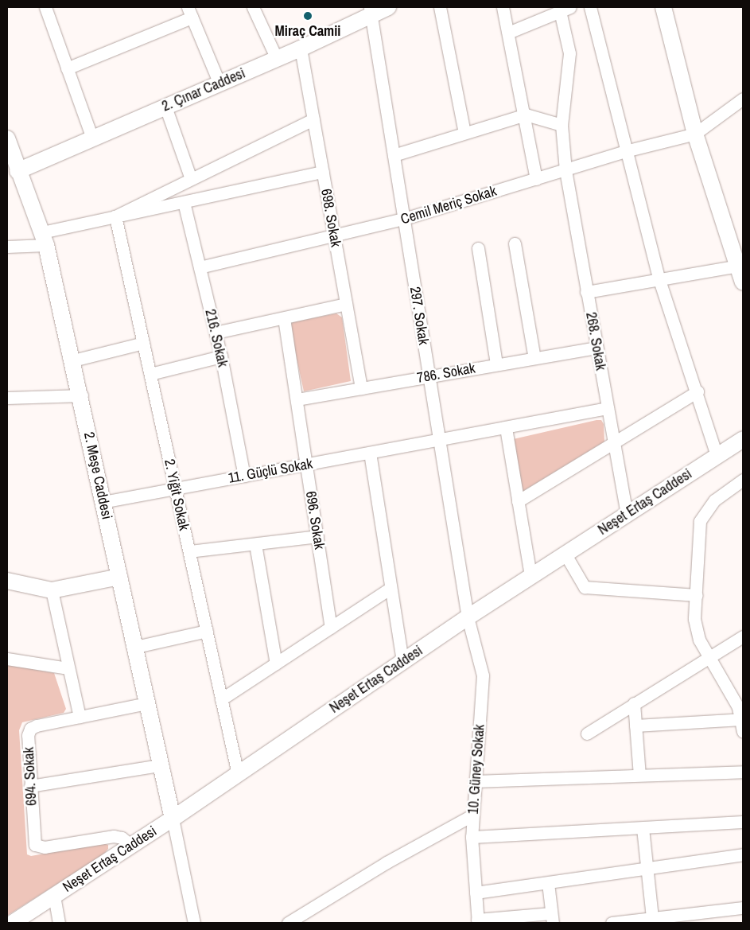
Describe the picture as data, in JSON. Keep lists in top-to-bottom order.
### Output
{
  "streets": {
    "street": [
      "2. Çınar Caddesi",
      "Cemil Meriç Sokak",
      "698. Sokak",
      "297. Sokak",
      "216. Sokak",
      "268. Sokak",
      "786. Sokak",
      "11. Güçlü Sokak",
      "2. Meşe Caddesi",
      "2. Yiğit Sokak",
      "Neşet Ertaş Caddesi",
      "696. Sokak",
      "10. Güney Sokak",
      "694. Sokak"
    ]
  },
  "crossings": [
    ["2. Çınar Caddesi", "698. Sokak"],
    ["2. Çınar Caddesi", "297. Sokak"],
    ["2. Çınar Caddesi", "2. Meşe Caddesi"],
    ["Cemil Meriç Sokak", "698. Sokak"],
    ["Cemil Meriç Sokak", "297. Sokak"],
    ["Cemil Meriç Sokak", "216. Sokak"],
    ["Cemil Meriç Sokak", "268. Sokak"],
    ["698. Sokak", "786. Sokak"],
    ["297. Sokak", "786. Sokak"],
    ["297. Sokak", "11. Güçlü Sokak"],
    ["297. Sokak", "Neşet Ertaş Caddesi"],
    ["297. Sokak", "10. Güney Sokak"],
    ["216. Sokak", "11. Güçlü Sokak"],
    ["268. Sokak", "786. Sokak"],
    ["268. Sokak", "11. Güçlü Sokak"],
    ["268. Sokak", "Neşet Ertaş Caddesi"],
    ["786. Sokak", "696. Sokak"],
    ["11. Güçlü Sokak", "2. Meşe Caddesi"],
    ["11. Güçlü Sokak", "2. Yiğit Sokak"],
    ["11. Güçlü Sokak", "696. Sokak"],
    ["2. Meşe Caddesi", "Neşet Ertaş Caddesi"],
    ["2. Meşe Caddesi", "694. Sokak"],
    ["2. Yiğit Sokak", "Neşet Ertaş Caddesi"],
    ["Neşet Ertaş Caddesi", "10. Güney Sokak"],
    ["Neşet Ertaş Caddesi", "694. Sokak"]
  ],
  "places": ["Miraç Camii"]
}
